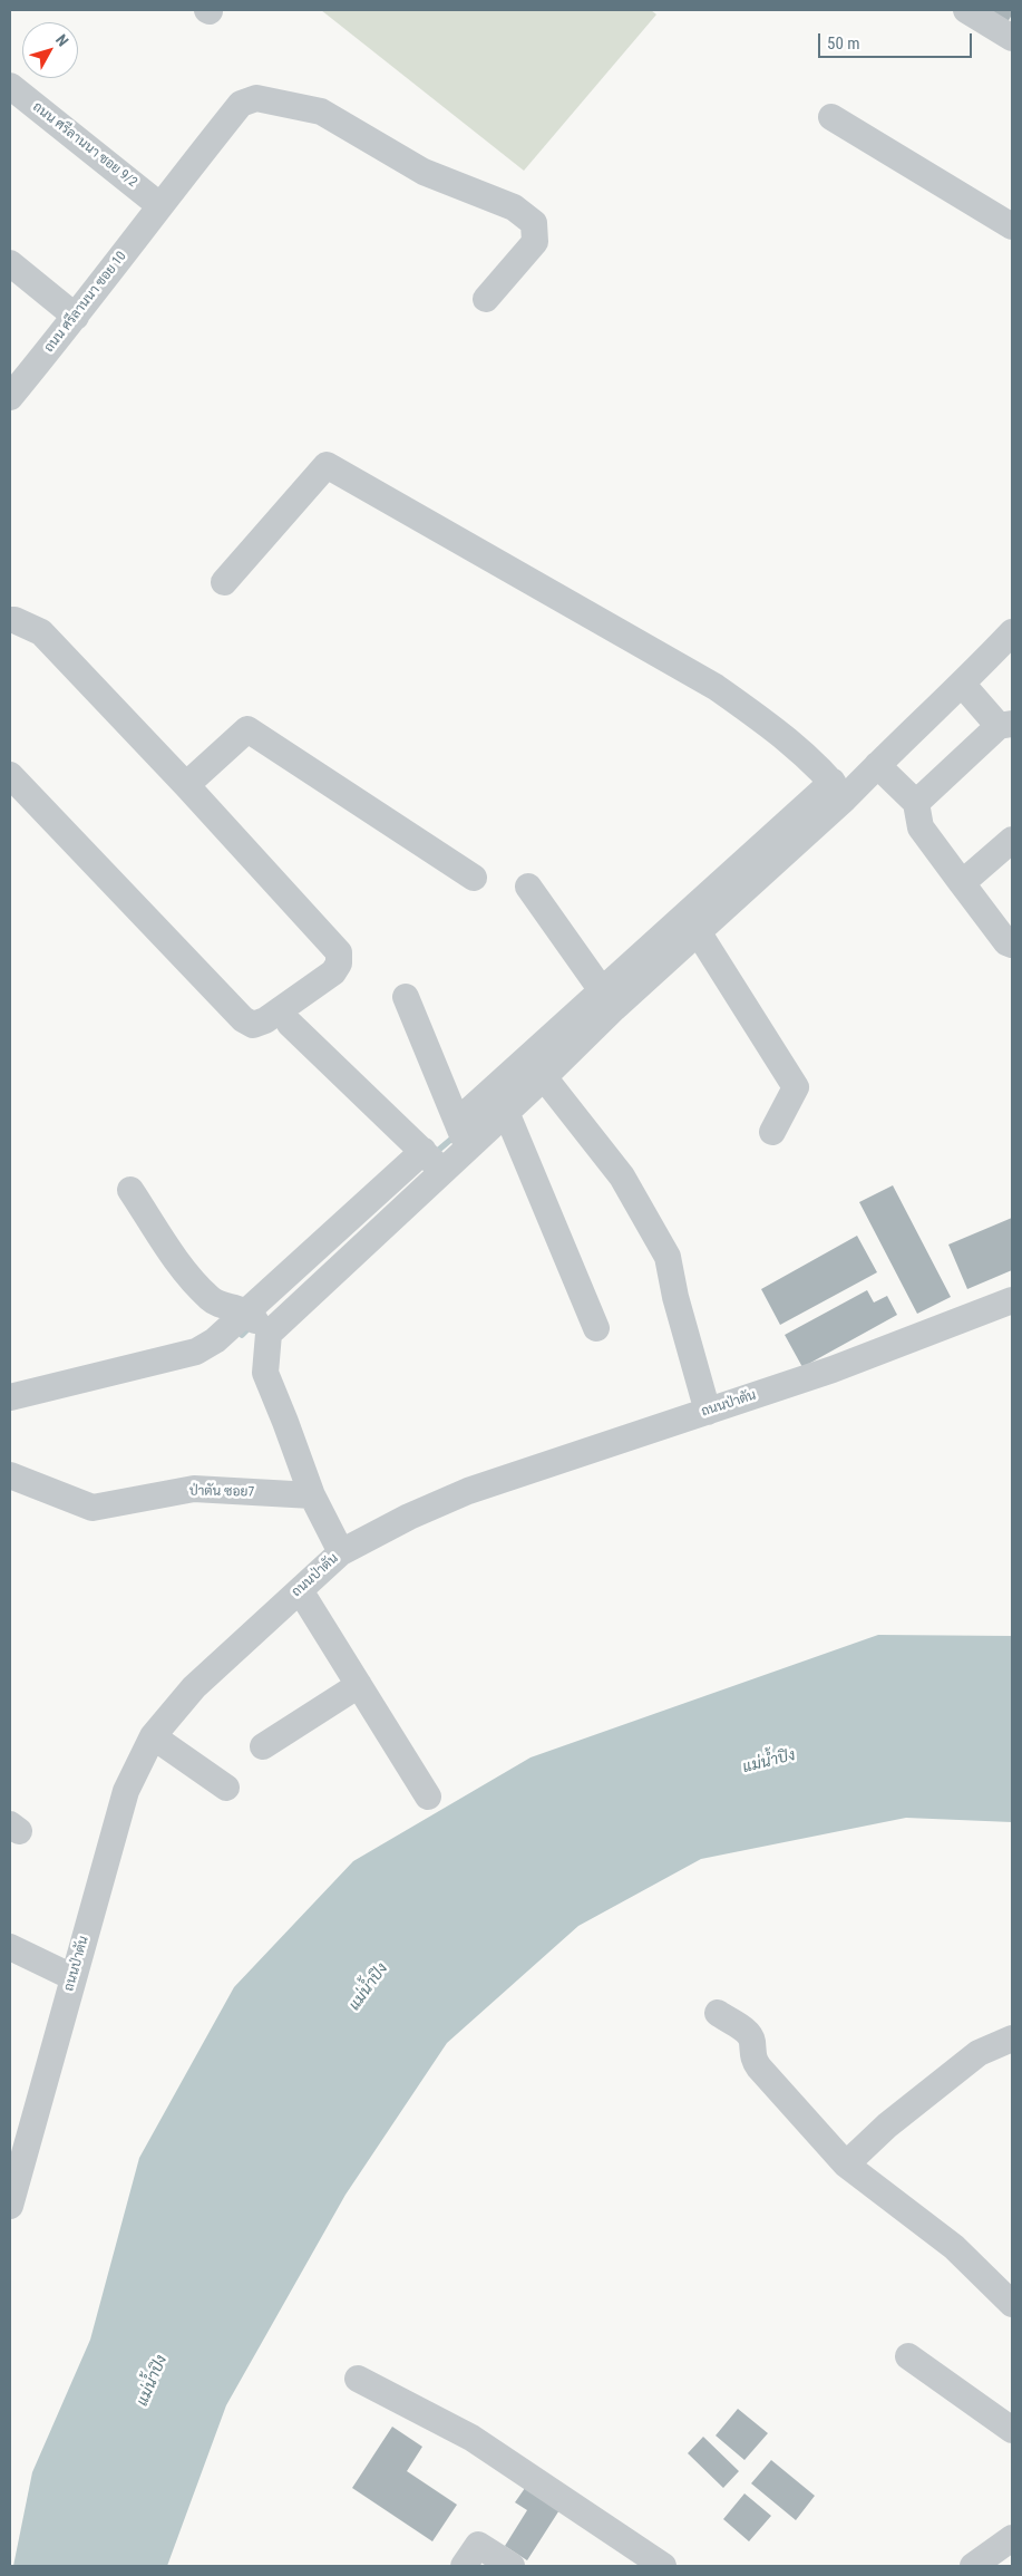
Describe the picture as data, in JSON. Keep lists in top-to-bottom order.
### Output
{
  "streets": {
    "street": [
      "ถนน ศรีลานนา ซอย 9/2",
      "ถนน ศรีลานนา ซอย 10",
      "ถนนป่าตัน",
      "ป่าตัน ซอย7"
    ]
  },
  "crossings": [
    ["ถนน ศรีลานนา ซอย 9/2", "ถนน ศรีลานนา ซอย 10"]
  ],
  "water": ["แม่น้ำปิง"],
  "scale_bar": "50 m",
  "north": "top right"
}
